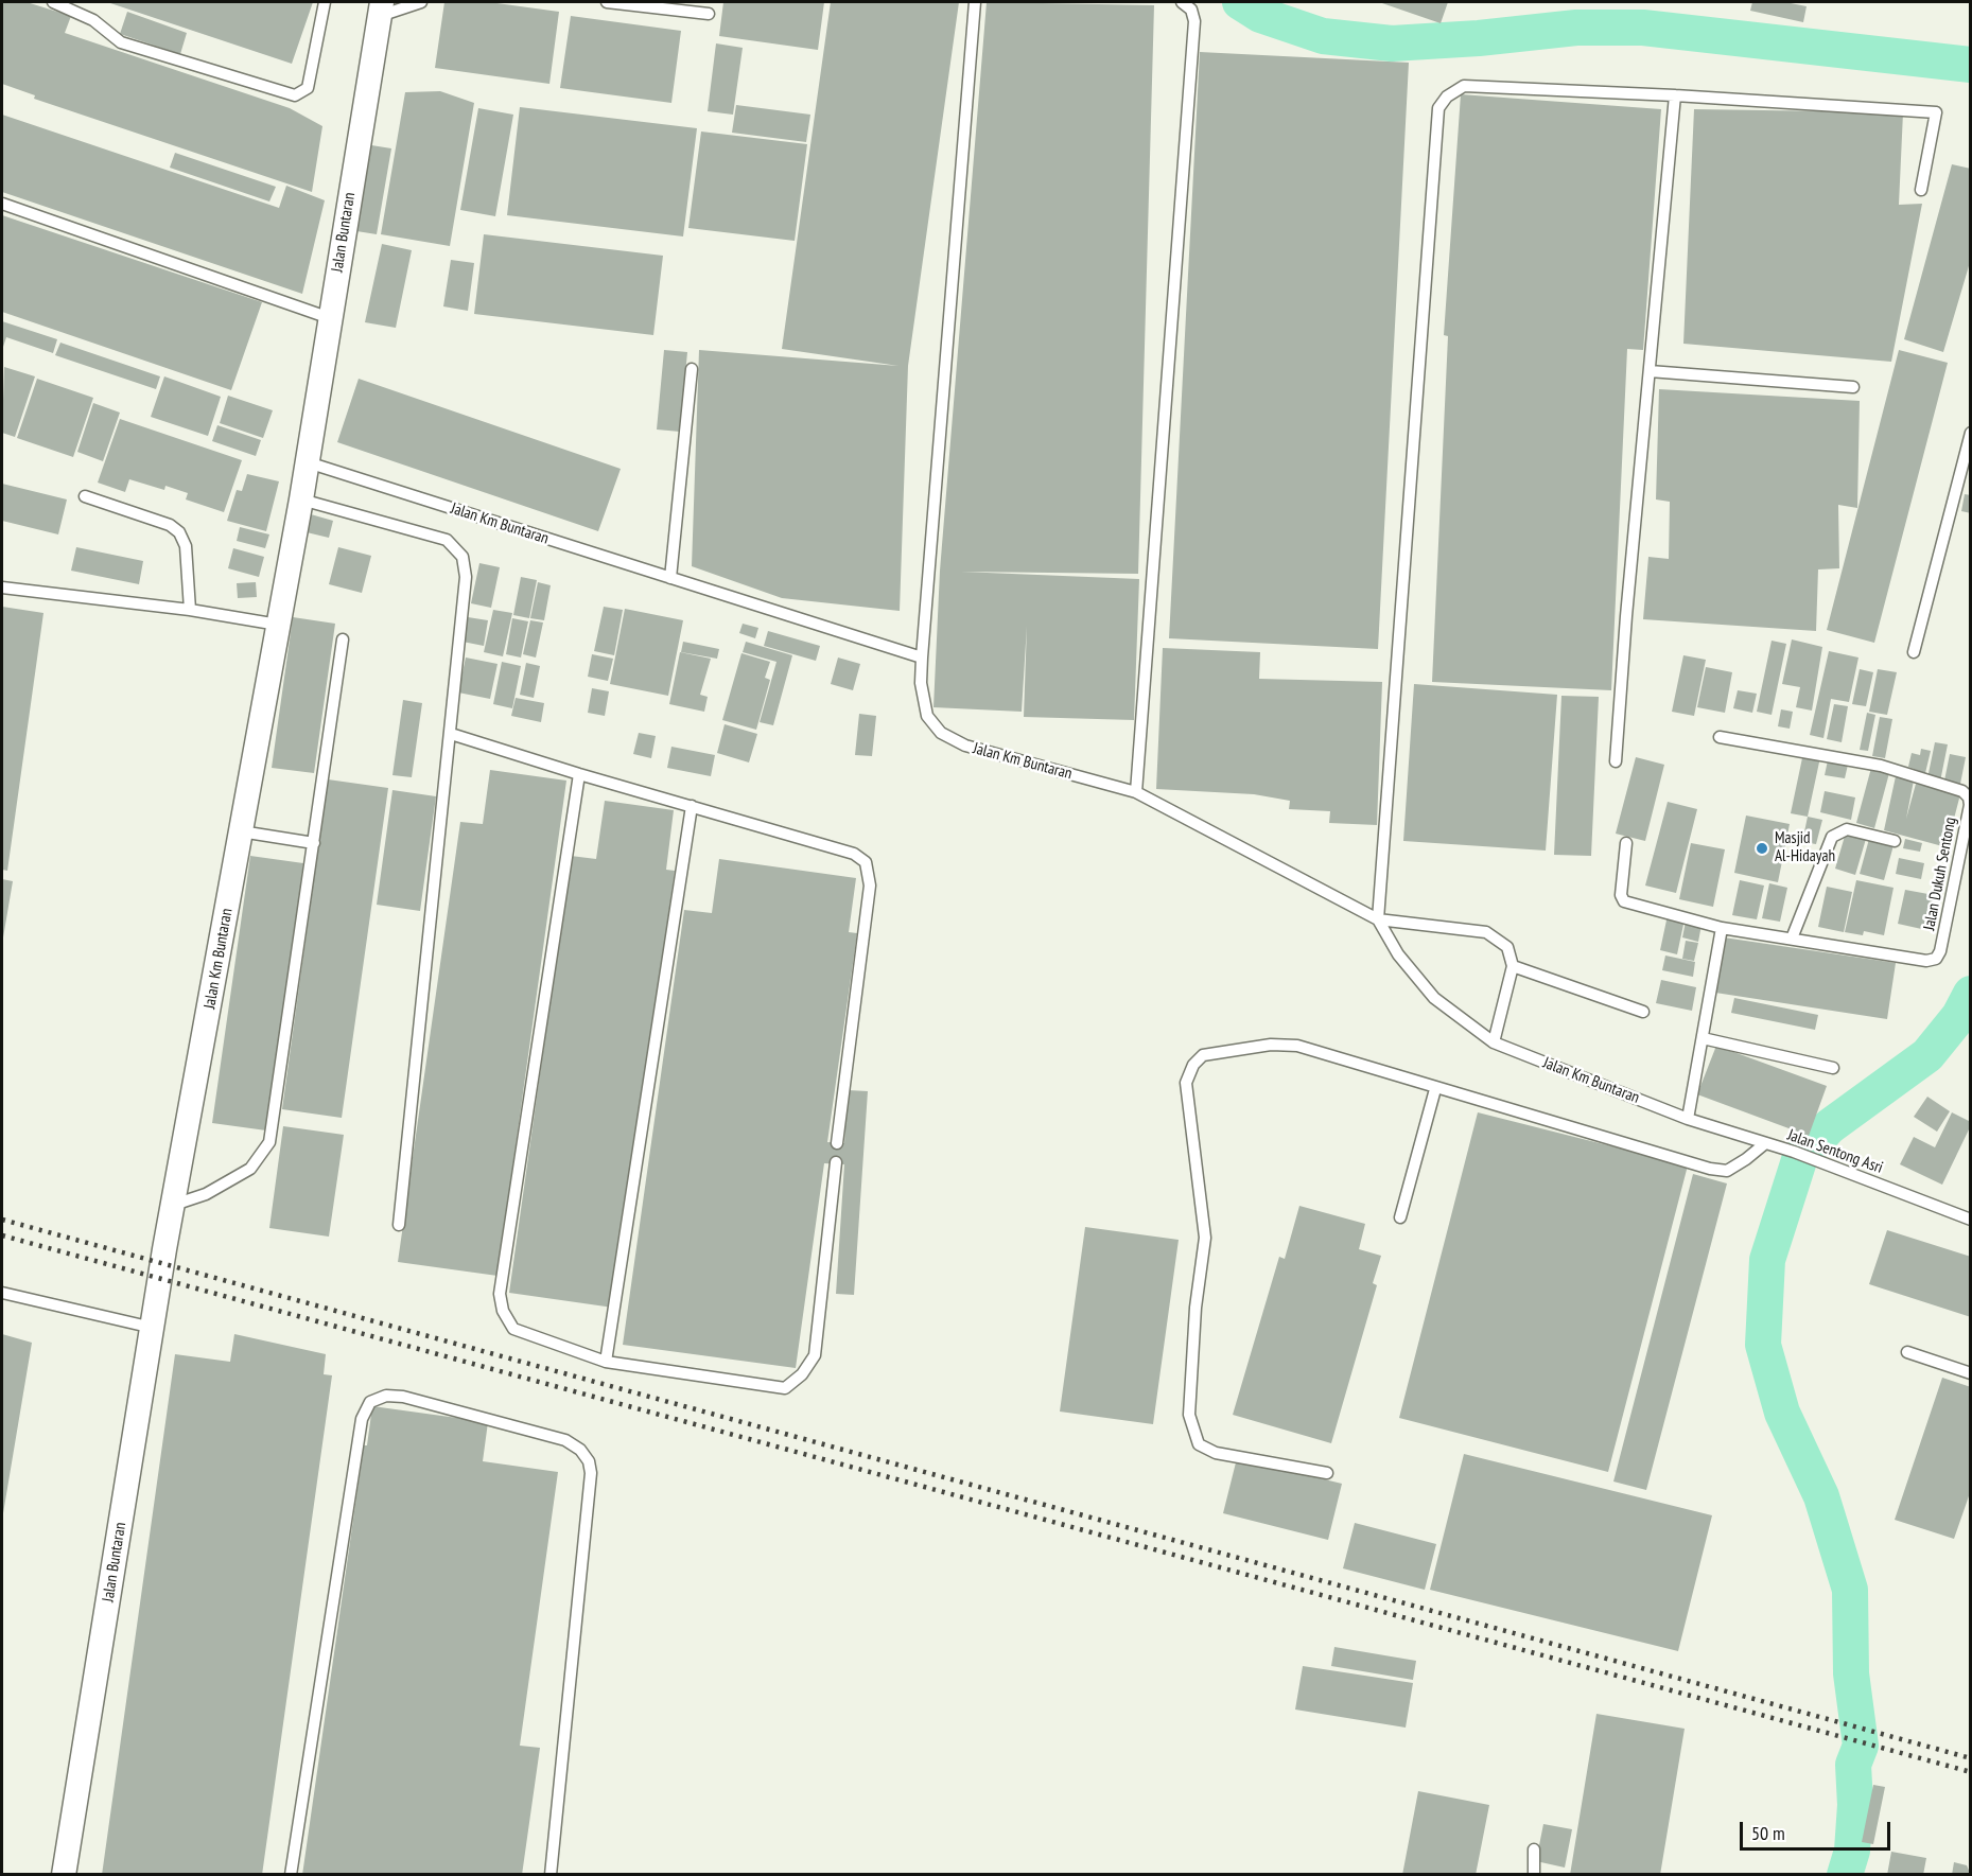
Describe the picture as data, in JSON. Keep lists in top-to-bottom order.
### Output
{
  "streets": {
    "street": ["Jalan Buntaran", "Jalan Km Buntaran"],
    "lane": ["Jalan Dukuh Sentong", "Jalan Sentong Asri"]
  },
  "crossings": [
    ["Jalan Buntaran", "Jalan Km Buntaran"],
    ["Jalan Km Buntaran", "Jalan Sentong Asri"]
  ],
  "places": ["Masjid Al-Hidayah"],
  "scale_bar": "50 m"
}
